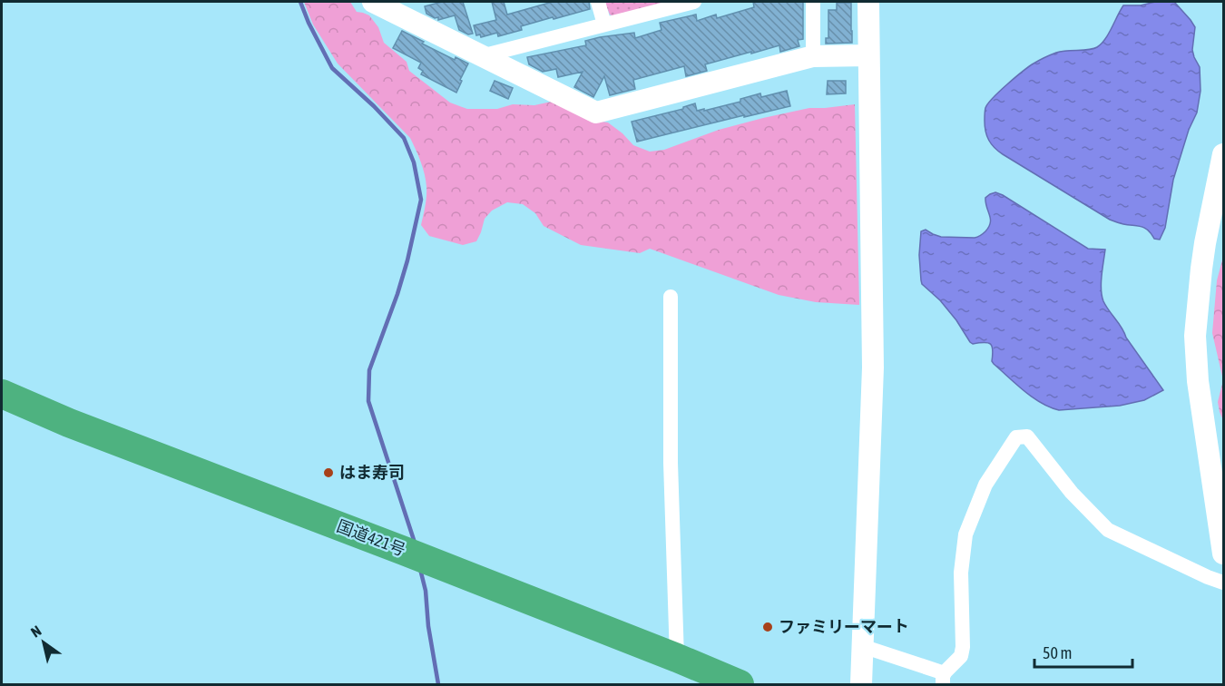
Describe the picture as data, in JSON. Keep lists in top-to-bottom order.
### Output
{
  "streets": {
    "highway": ["国道421号"]
  },
  "places": ["はま寿司", "ファミリーマート"],
  "scale_bar": "50 m",
  "north": "top left"
}
